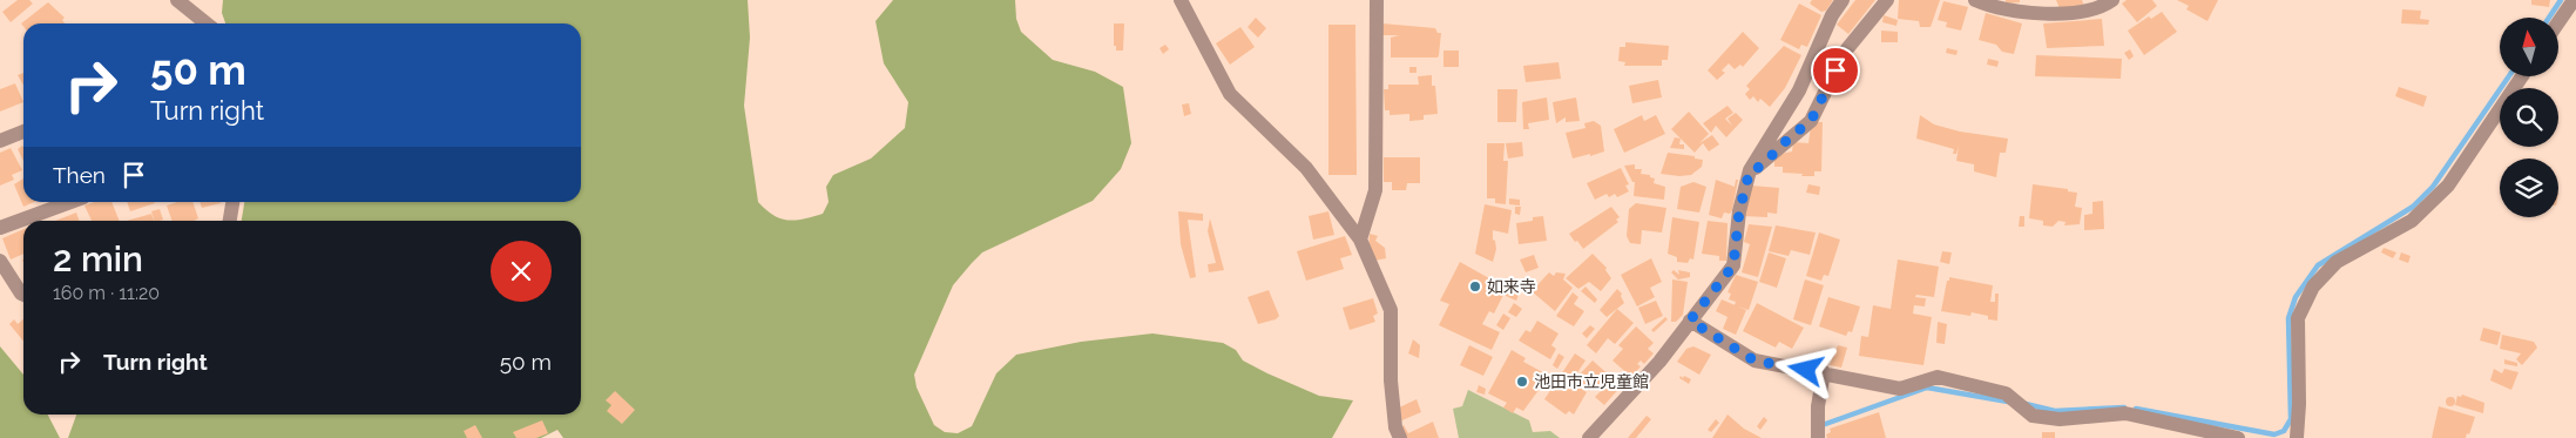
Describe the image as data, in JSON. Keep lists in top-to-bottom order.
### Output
{
  "places": ["如来寺", "池田市立児童館"],
  "north": "top",
  "page": {
    "turn": ["50 m", "Turn right"],
    "then": "Then",
    "heading": ["2 min", "160 m · 11:20"],
    "list": [
      {
        "name": "Turn right",
        "value": "50 m"
      }
    ]
  }
}
